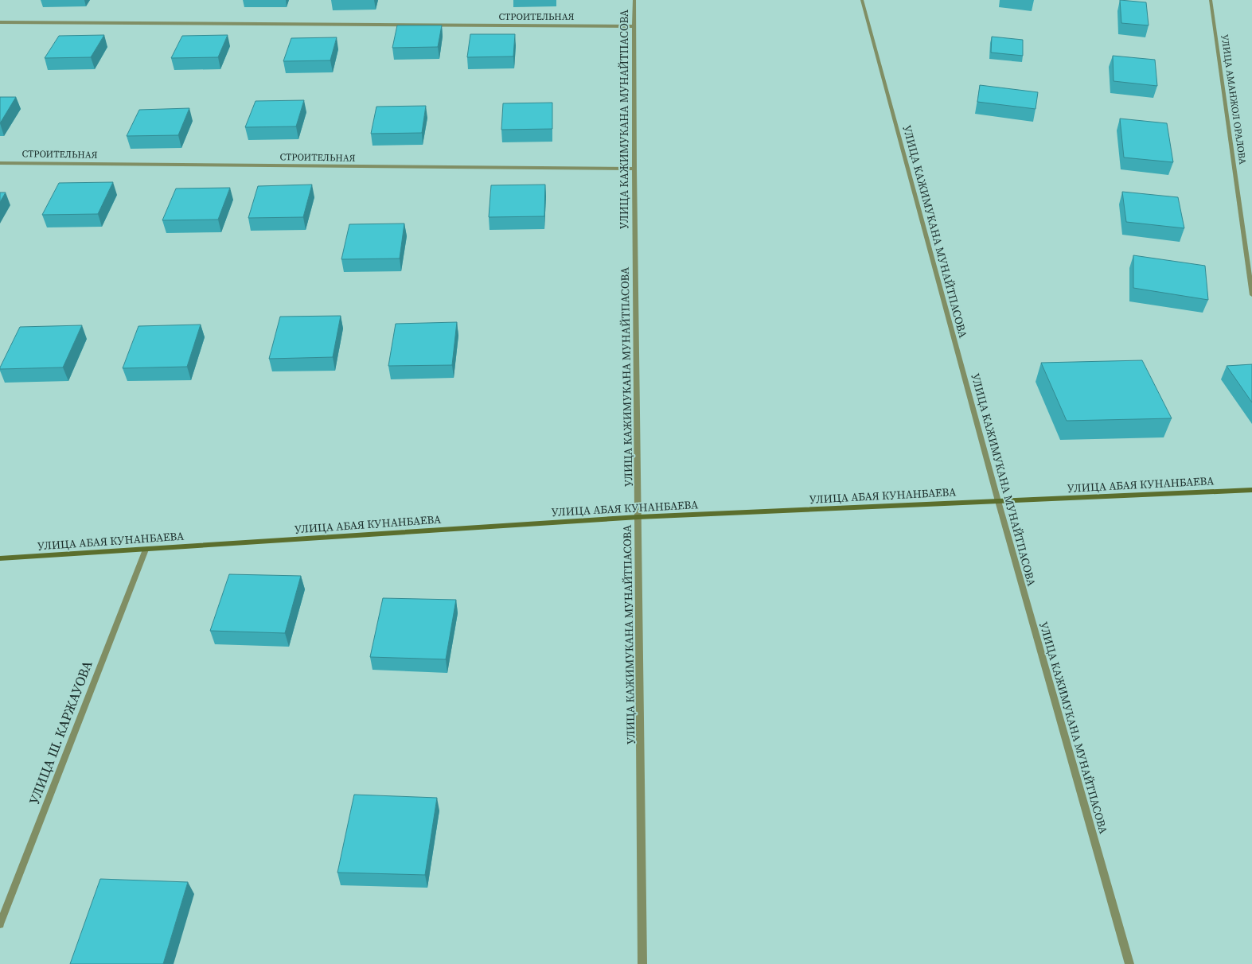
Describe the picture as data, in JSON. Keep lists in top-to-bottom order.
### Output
{
  "streets": {
    "street": [
      "СТРОИТЕЛЬНАЯ",
      "УЛИЦА АМАНЖОЛ ОРАЛОВА",
      "УЛИЦА КАЖИМУКАНА МУНАЙТПАСОВА",
      "УЛИЦА АБАЯ КУНАНБАЕВА",
      "УЛИЦА Ш. КАРЖАУОВА"
    ]
  },
  "crossings": [
    ["СТРОИТЕЛЬНАЯ", "УЛИЦА КАЖИМУКАНА МУНАЙТПАСОВА"],
    ["УЛИЦА КАЖИМУКАНА МУНАЙТПАСОВА", "УЛИЦА АБАЯ КУНАНБАЕВА"],
    ["УЛИЦА АБАЯ КУНАНБАЕВА", "УЛИЦА Ш. КАРЖАУОВА"]
  ]
}
